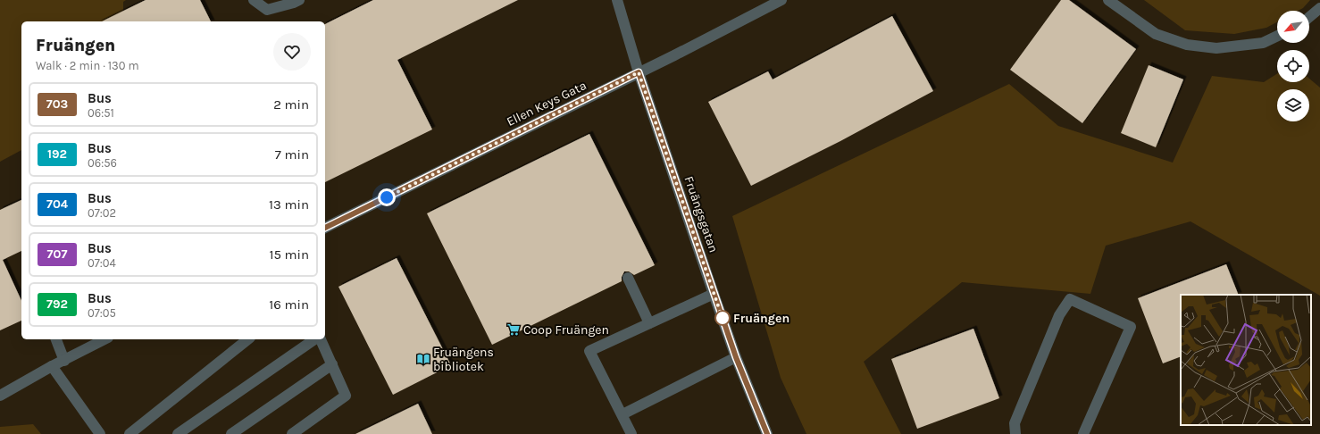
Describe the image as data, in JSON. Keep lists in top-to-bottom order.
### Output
{
  "streets": {
    "street": ["Ellen Keys Gata", "Fruängsgatan"]
  },
  "crossings": [
    ["Ellen Keys Gata", "Fruängsgatan"]
  ],
  "places": {
    "other": ["Fruängen"],
    "supermarket": ["Coop Fruängen"],
    "library": ["Fruängens bibliotek"]
  },
  "lines": ["bus line 703"],
  "north": "bottom left",
  "page": {
    "heading": ["Fruängen", "Walk · 2 min · 130 m"],
    "list": [
      {
        "mark": "703",
        "name": "Bus",
        "note": "06:51",
        "value": "2 min"
      },
      {
        "mark": "192",
        "name": "Bus",
        "note": "06:56",
        "value": "7 min"
      },
      {
        "mark": "704",
        "name": "Bus",
        "note": "07:02",
        "value": "13 min"
      },
      {
        "mark": "707",
        "name": "Bus",
        "note": "07:04",
        "value": "15 min"
      },
      {
        "mark": "792",
        "name": "Bus",
        "note": "07:05",
        "value": "16 min"
      }
    ]
  }
}
